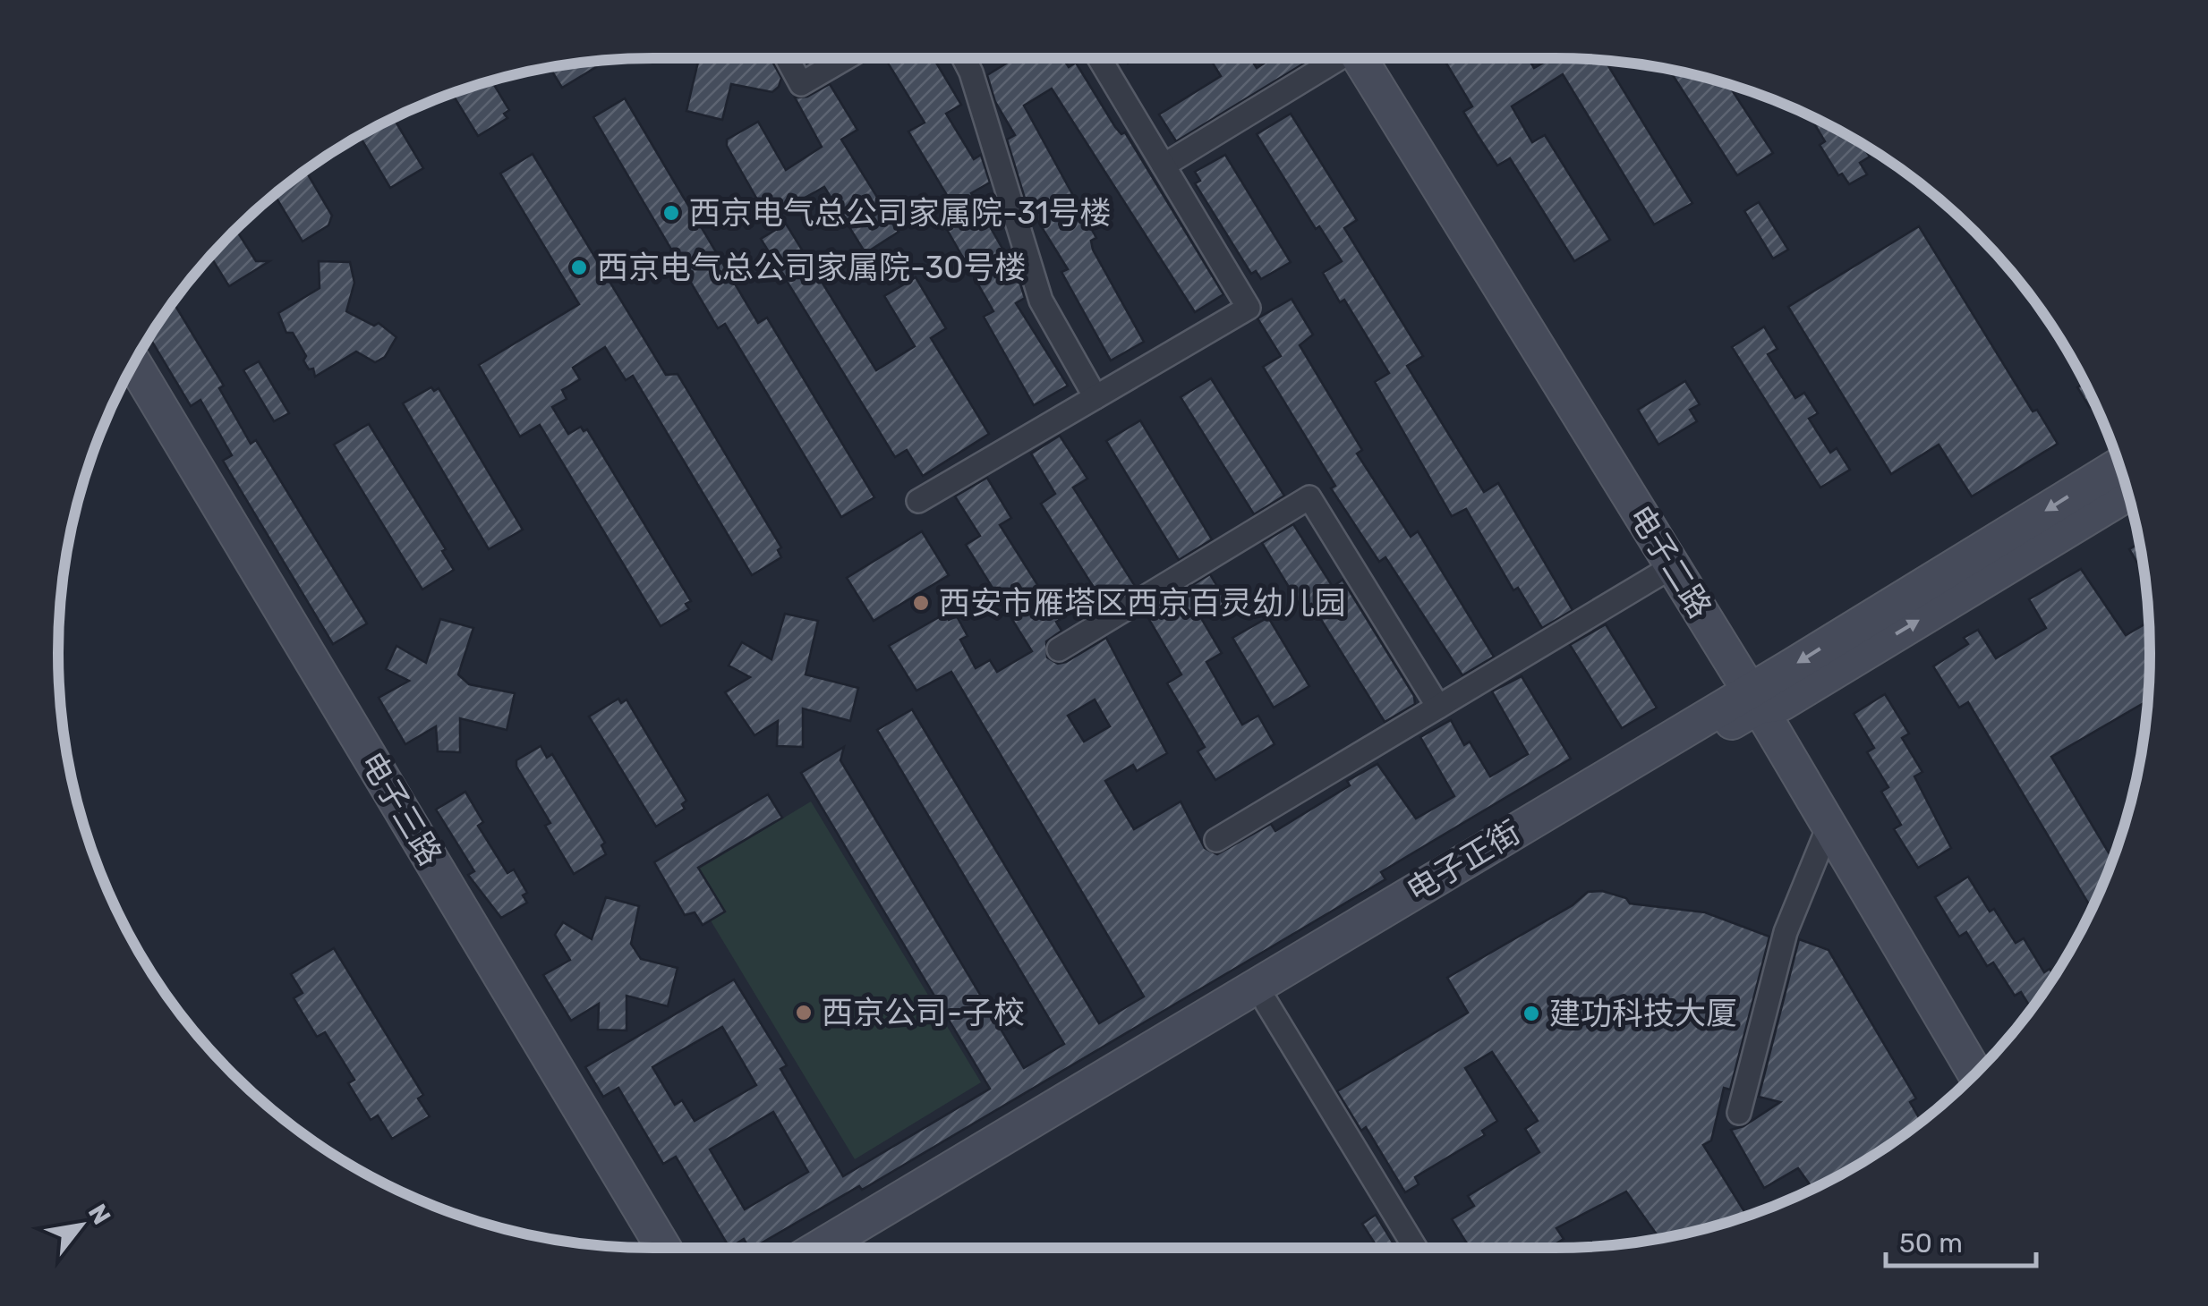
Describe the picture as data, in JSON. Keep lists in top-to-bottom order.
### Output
{
  "streets": {
    "main road": ["电子二路", "电子三路", "电子正街"]
  },
  "crossings": [
    ["电子二路", "电子正街"]
  ],
  "places": [
    "西京电气总公司家属院-31号楼",
    "西京电气总公司家属院-30号楼",
    "西安市雁塔区西京百灵幼儿园",
    "西京公司-子校",
    "建功科技大厦"
  ],
  "scale_bar": "50 m",
  "north": "top right"
}
